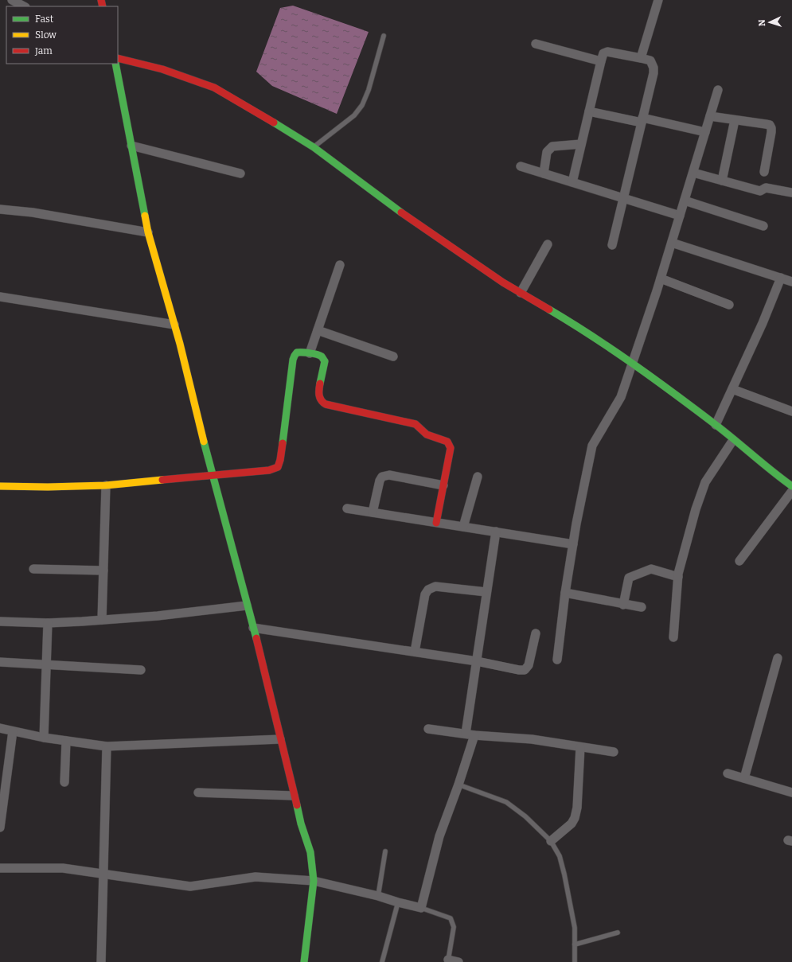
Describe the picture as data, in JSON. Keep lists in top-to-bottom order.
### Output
{
  "legend": ["Fast", "Slow", "Jam"],
  "north": "left"
}
